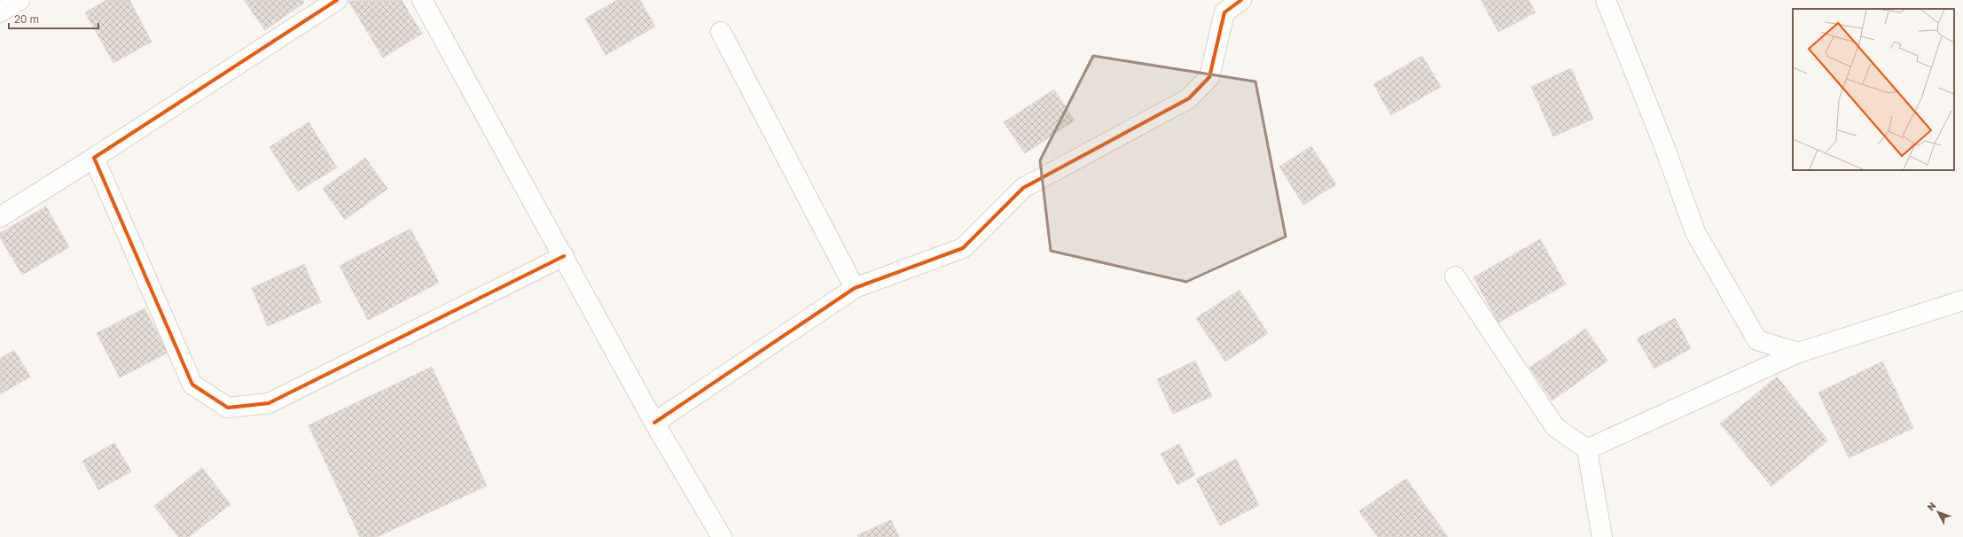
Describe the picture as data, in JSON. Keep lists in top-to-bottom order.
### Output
{
  "scale_bar": "20 m",
  "north": "top left"
}
